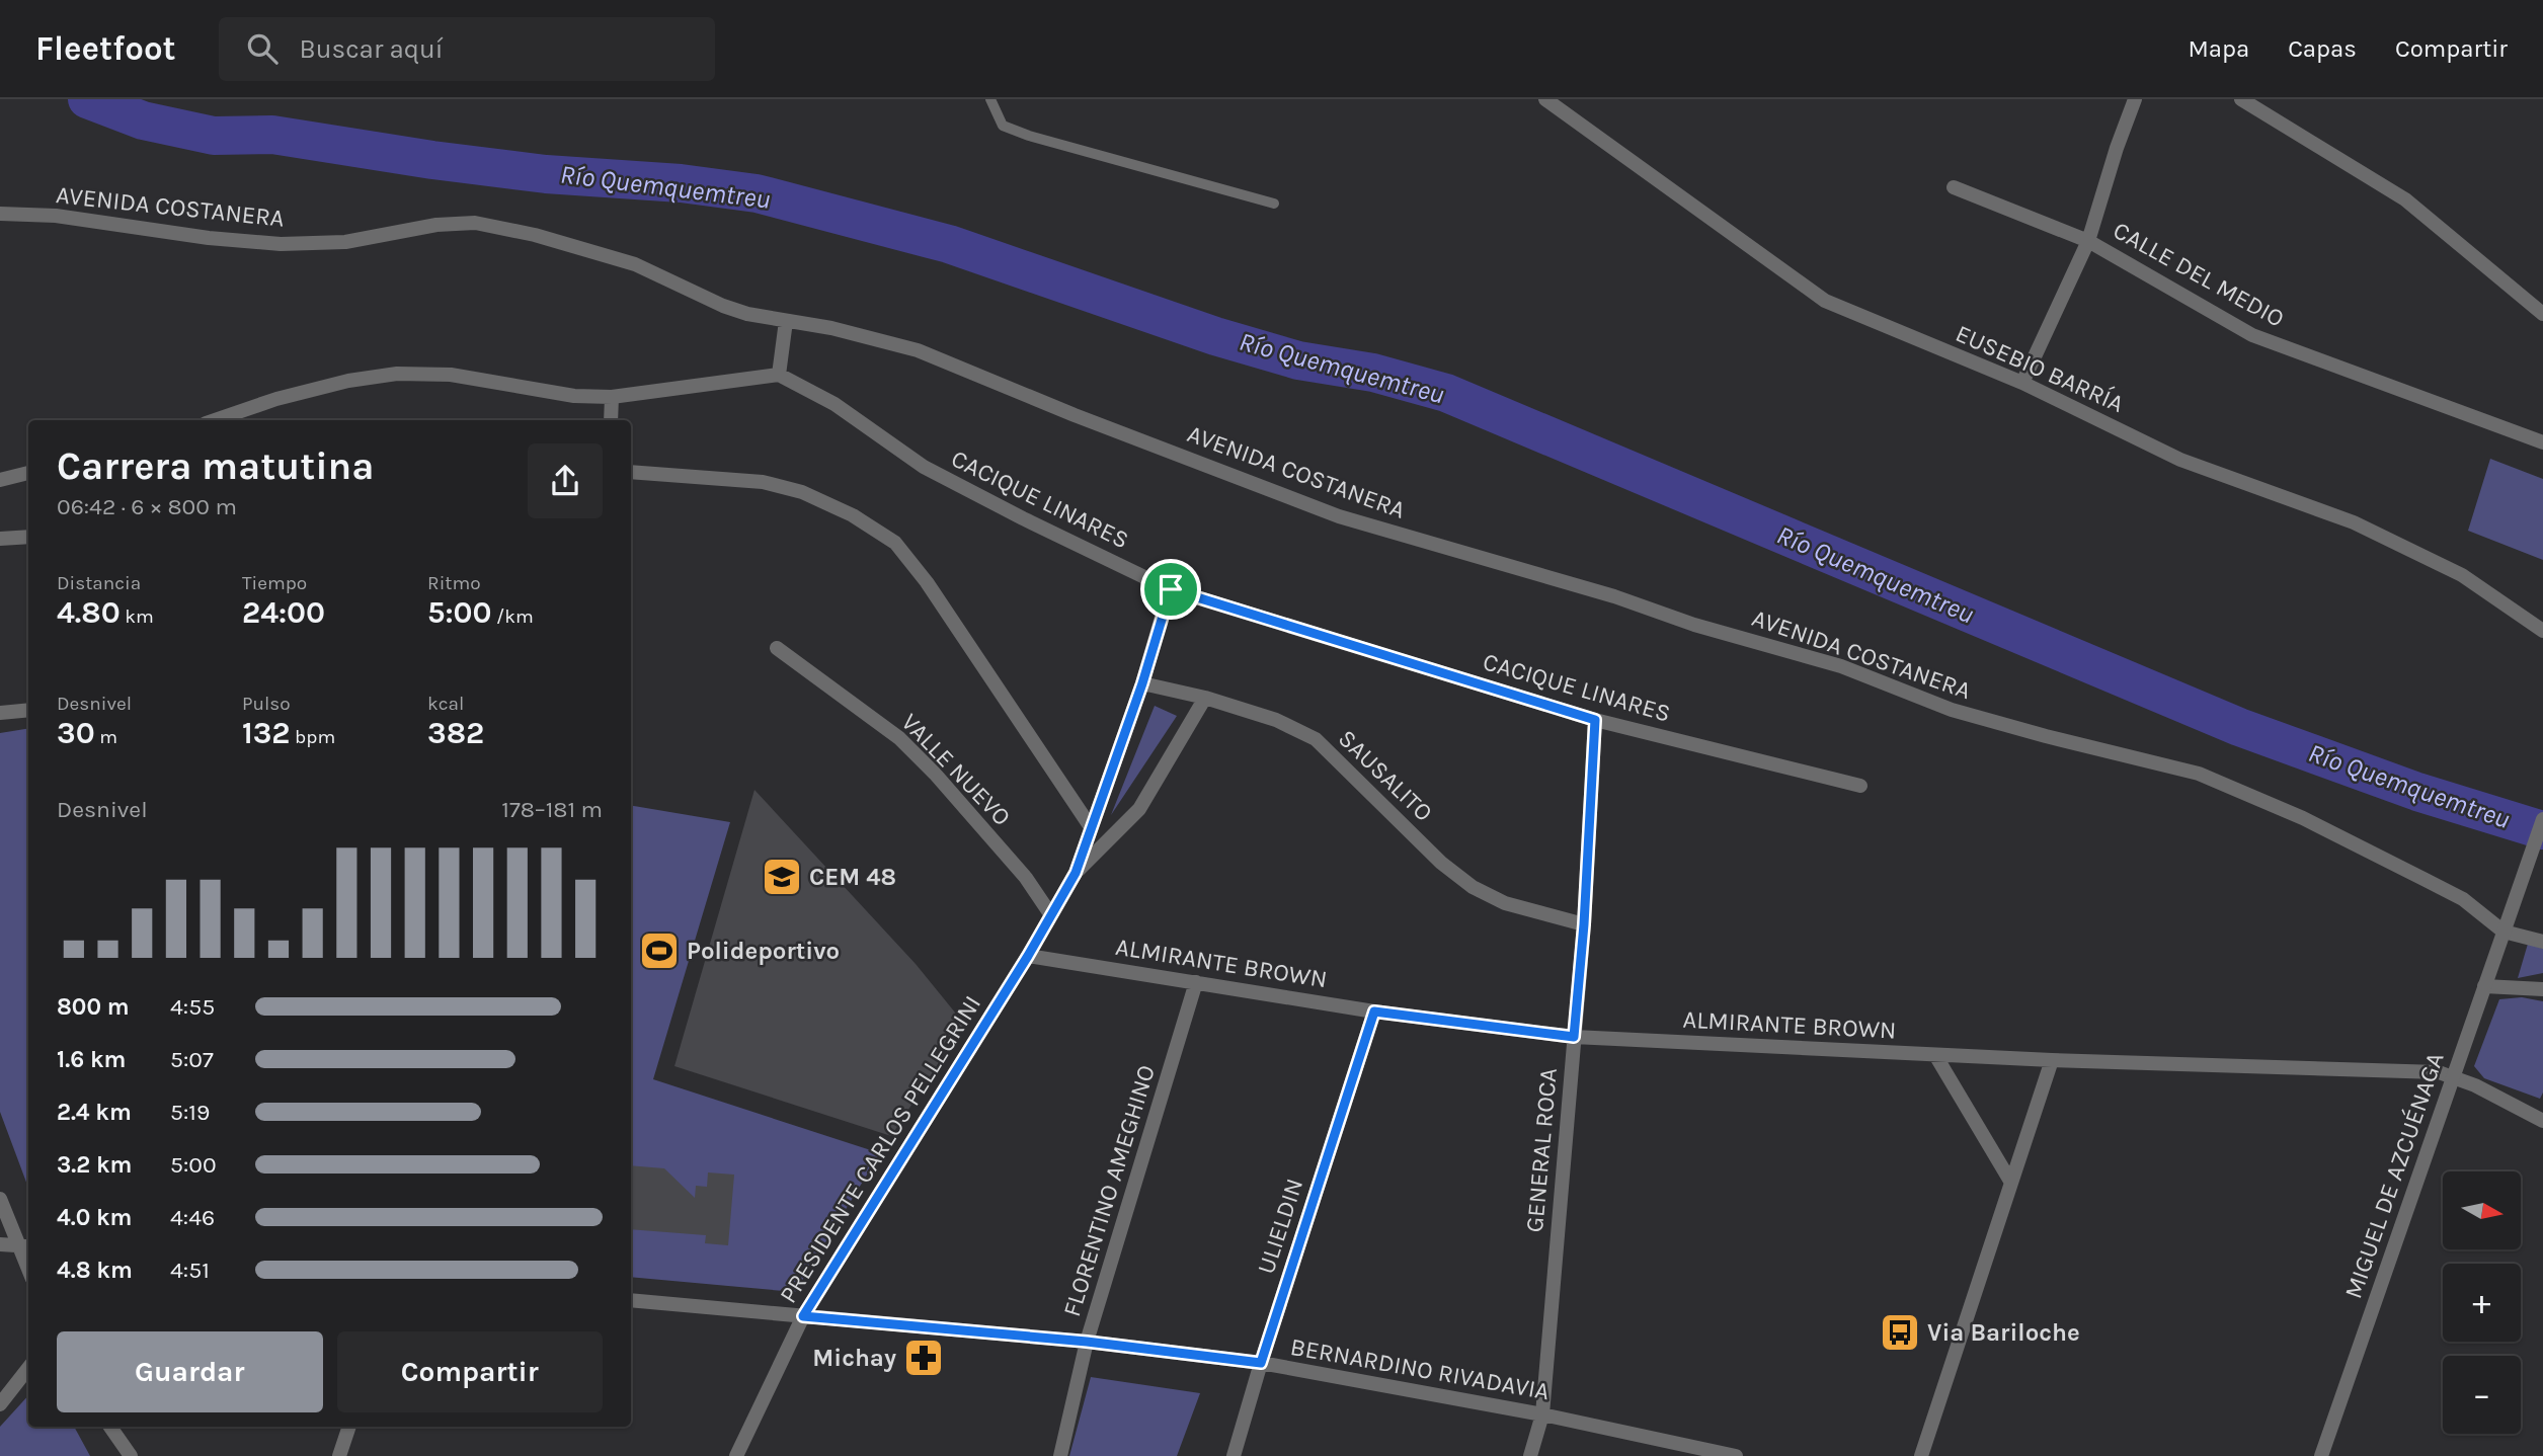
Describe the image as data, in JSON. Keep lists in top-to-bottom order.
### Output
{
  "streets": {
    "street": [
      "AVENIDA COSTANERA",
      "CALLE DEL MEDIO",
      "EUSEBIO BARRÍA",
      "CACIQUE LINARES",
      "VALLE NUEVO",
      "SAUSALITO",
      "ALMIRANTE BROWN",
      "PRESIDENTE CARLOS PELLEGRINI",
      "GENERAL ROCA",
      "MIGUEL DE AZCUÉNAGA",
      "FLORENTINO AMEGHINO",
      "ULIELDIN",
      "BERNARDINO RIVADAVIA"
    ]
  },
  "crossings": [
    ["AVENIDA COSTANERA", "MIGUEL DE AZCUÉNAGA"],
    ["CACIQUE LINARES", "PRESIDENTE CARLOS PELLEGRINI"],
    ["CACIQUE LINARES", "GENERAL ROCA"],
    ["VALLE NUEVO", "PRESIDENTE CARLOS PELLEGRINI"],
    ["SAUSALITO", "PRESIDENTE CARLOS PELLEGRINI"],
    ["SAUSALITO", "GENERAL ROCA"],
    ["ALMIRANTE BROWN", "PRESIDENTE CARLOS PELLEGRINI"],
    ["ALMIRANTE BROWN", "GENERAL ROCA"],
    ["ALMIRANTE BROWN", "MIGUEL DE AZCUÉNAGA"],
    ["ALMIRANTE BROWN", "FLORENTINO AMEGHINO"],
    ["ALMIRANTE BROWN", "ULIELDIN"],
    ["PRESIDENTE CARLOS PELLEGRINI", "BERNARDINO RIVADAVIA"],
    ["GENERAL ROCA", "BERNARDINO RIVADAVIA"],
    ["FLORENTINO AMEGHINO", "BERNARDINO RIVADAVIA"],
    ["ULIELDIN", "BERNARDINO RIVADAVIA"]
  ],
  "water": ["Río Quemquemtreu"],
  "places": {
    "school or university": ["CEM 48"],
    "sports": ["Polideportivo"],
    "bus stop": ["Via Bariloche"],
    "pharmacy": ["Michay"]
  },
  "north": "right",
  "page": {
    "header": "Fleetfoot",
    "search": "Buscar aquí",
    "nav": ["Mapa", "Capas", "Compartir"],
    "heading": ["Carrera matutina", "06:42 · 6 × 800 m"],
    "stats": [
      ["Distancia", "4.80 km"],
      ["Tiempo", "24:00"],
      ["Ritmo", "5:00 /km"],
      ["Desnivel", "30 m"],
      ["Pulso", "132 bpm"],
      ["kcal", "382"]
    ],
    "chart": ["Desnivel", "178–181 m"],
    "list": [
      {
        "name": "800 m",
        "note": "4:55"
      },
      {
        "name": "1.6 km",
        "note": "5:07"
      },
      {
        "name": "2.4 km",
        "note": "5:19"
      },
      {
        "name": "3.2 km",
        "note": "5:00"
      },
      {
        "name": "4.0 km",
        "note": "4:46"
      },
      {
        "name": "4.8 km",
        "note": "4:51"
      }
    ],
    "map_buttons": ["+", "−"],
    "buttons": ["Guardar", "Compartir"]
  }
}
